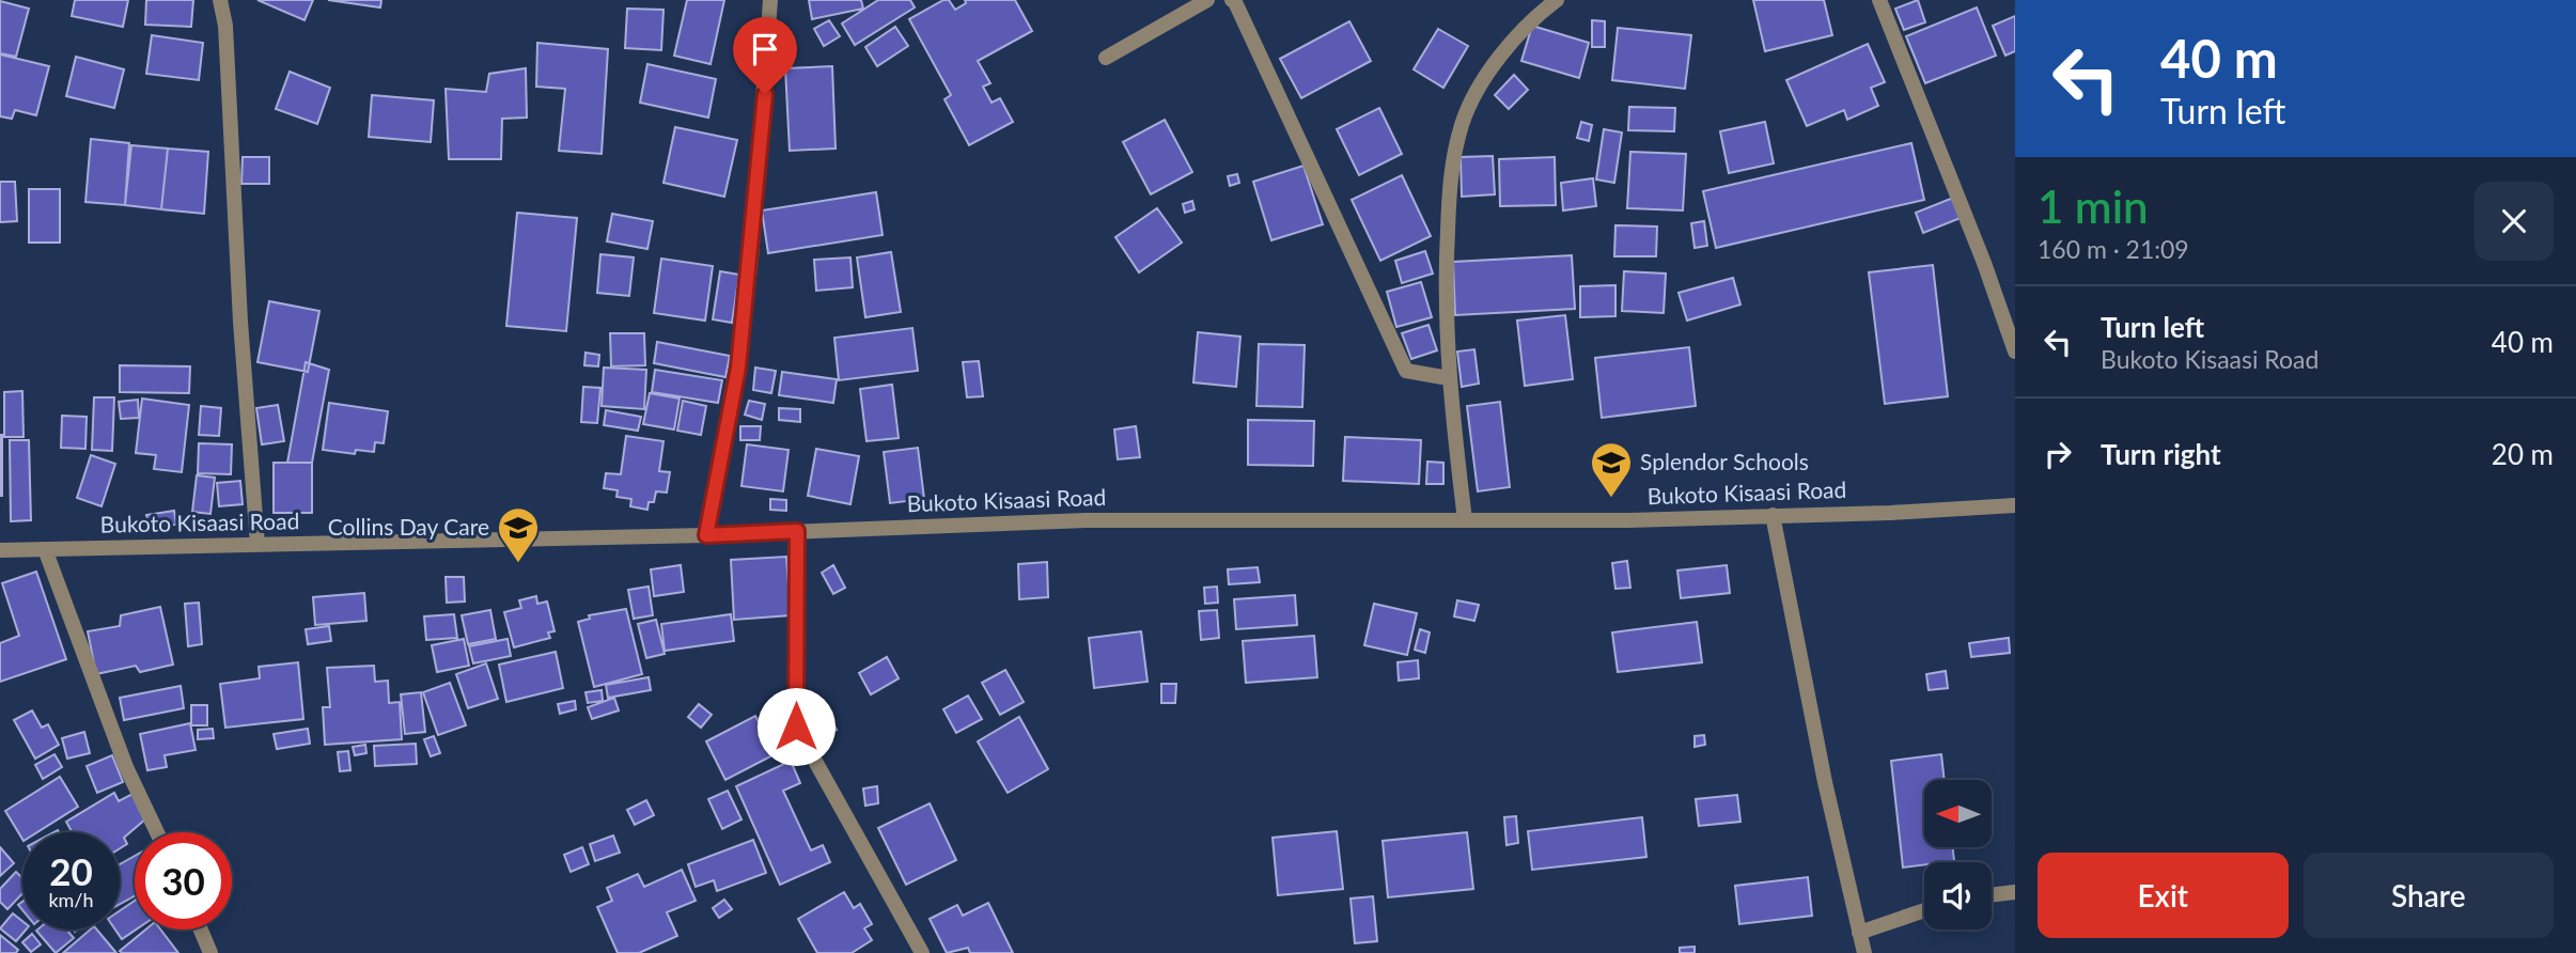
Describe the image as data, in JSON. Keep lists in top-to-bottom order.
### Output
{
  "streets": {
    "street": ["Bukoto Kisaasi Road"]
  },
  "places": {
    "school or university": ["Splendor Schools", "Collins Day Care"]
  },
  "north": "left",
  "page": {
    "turn": ["40 m", "Turn left"],
    "heading": ["1 min", "160 m · 21:09"],
    "list": [
      {
        "name": "Turn left",
        "note": "Bukoto Kisaasi Road",
        "value": "40 m"
      },
      {
        "name": "Turn right",
        "value": "20 m"
      }
    ],
    "speed": "20 km/h",
    "limit": "30",
    "buttons": ["Exit", "Share"]
  }
}
